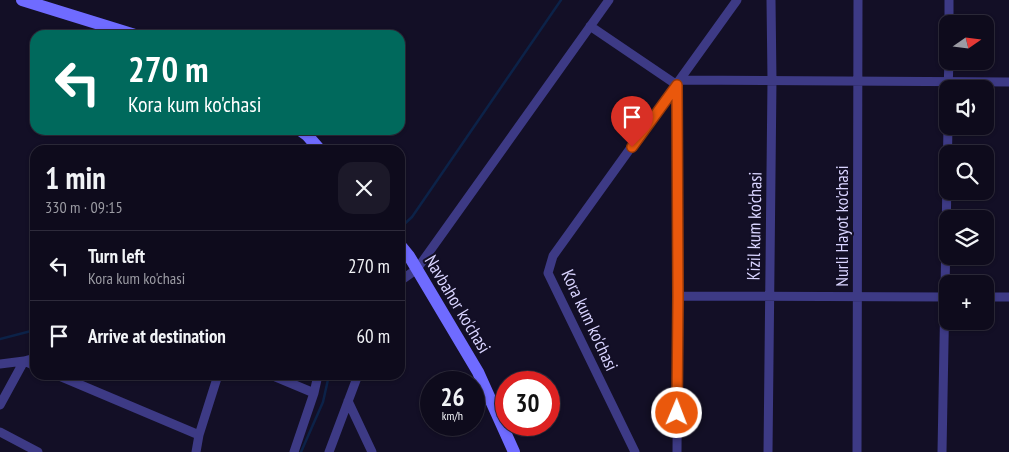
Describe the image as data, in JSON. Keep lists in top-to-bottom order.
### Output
{
  "streets": {
    "main road": ["Navbahor ko'chasi"],
    "street": ["Kizil kum ko'chasi", "Nurli Hayot ko'chasi", "Kora kum ko'chasi"]
  },
  "north": "right",
  "page": {
    "map_buttons": "+",
    "turn": ["270 m", "Kora kum ko'chasi"],
    "heading": ["1 min", "330 m · 09:15"],
    "list": [
      {
        "name": "Turn left",
        "note": "Kora kum ko'chasi",
        "value": "270 m"
      },
      {
        "name": "Arrive at destination",
        "value": "60 m"
      }
    ],
    "speed": "26 km/h",
    "limit": "30"
  }
}
